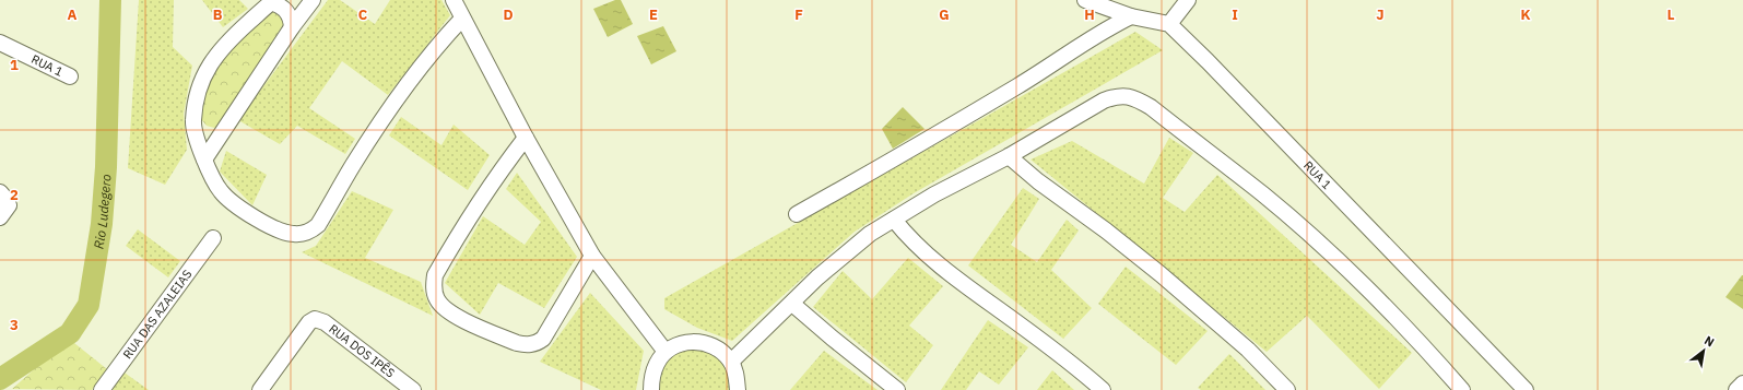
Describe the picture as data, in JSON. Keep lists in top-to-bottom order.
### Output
{
  "streets": {
    "street": ["RUA 1", "RUA DAS AZALEIAS", "RUA DOS IPÊS"]
  },
  "water": ["Rio Ludegero"],
  "north": "top right",
  "grid": {
    "columns": [
      "A",
      "B",
      "C",
      "D",
      "E",
      "F",
      "G",
      "H",
      "I",
      "J",
      "K",
      "L"
    ],
    "rows": ["1", "2", "3"]
  }
}
